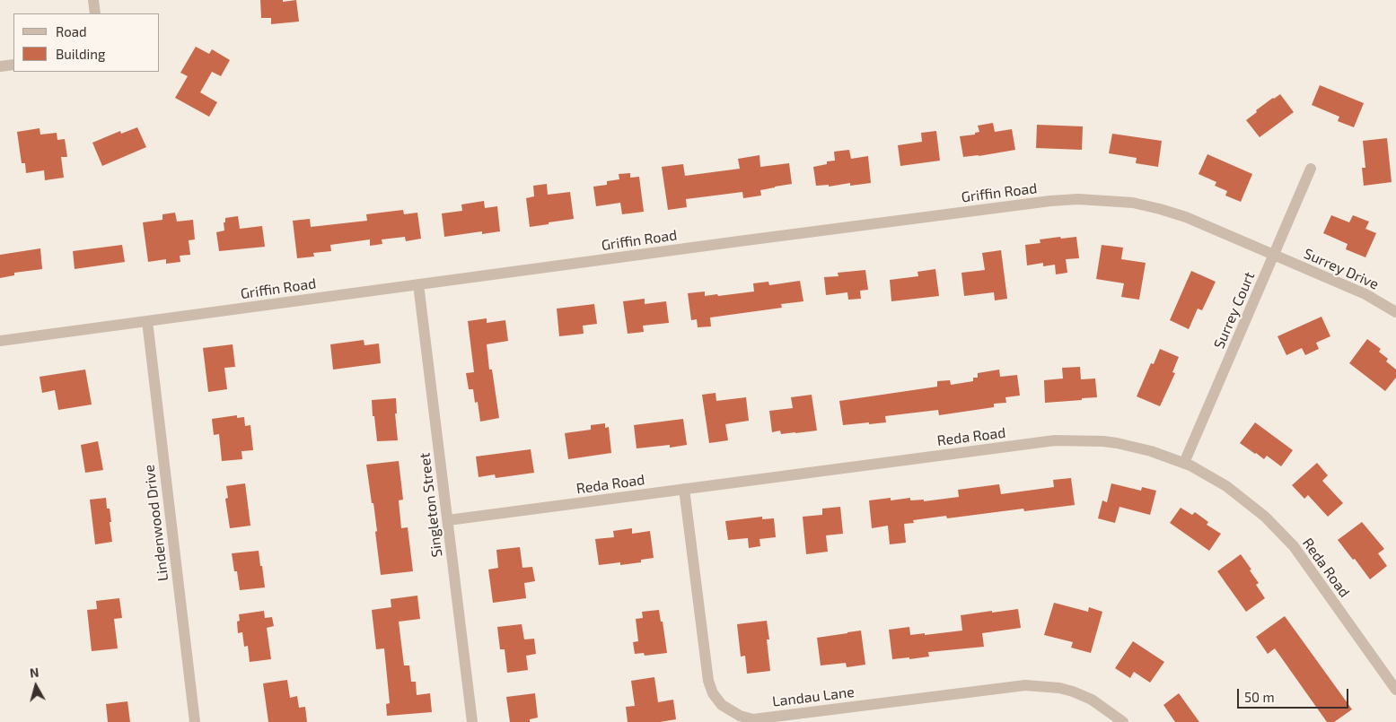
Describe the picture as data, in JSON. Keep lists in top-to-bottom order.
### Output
{
  "streets": {
    "street": [
      "Griffin Road",
      "Surrey Drive",
      "Surrey Court",
      "Reda Road",
      "Singleton Street",
      "Lindenwood Drive",
      "Landau Lane"
    ]
  },
  "crossings": [
    ["Griffin Road", "Surrey Drive"],
    ["Griffin Road", "Surrey Court"],
    ["Griffin Road", "Singleton Street"],
    ["Griffin Road", "Lindenwood Drive"],
    ["Surrey Drive", "Surrey Court"],
    ["Surrey Court", "Reda Road"],
    ["Reda Road", "Singleton Street"],
    ["Reda Road", "Landau Lane"]
  ],
  "legend": ["Road", "Building"],
  "scale_bar": "50 m",
  "north": "top"
}
